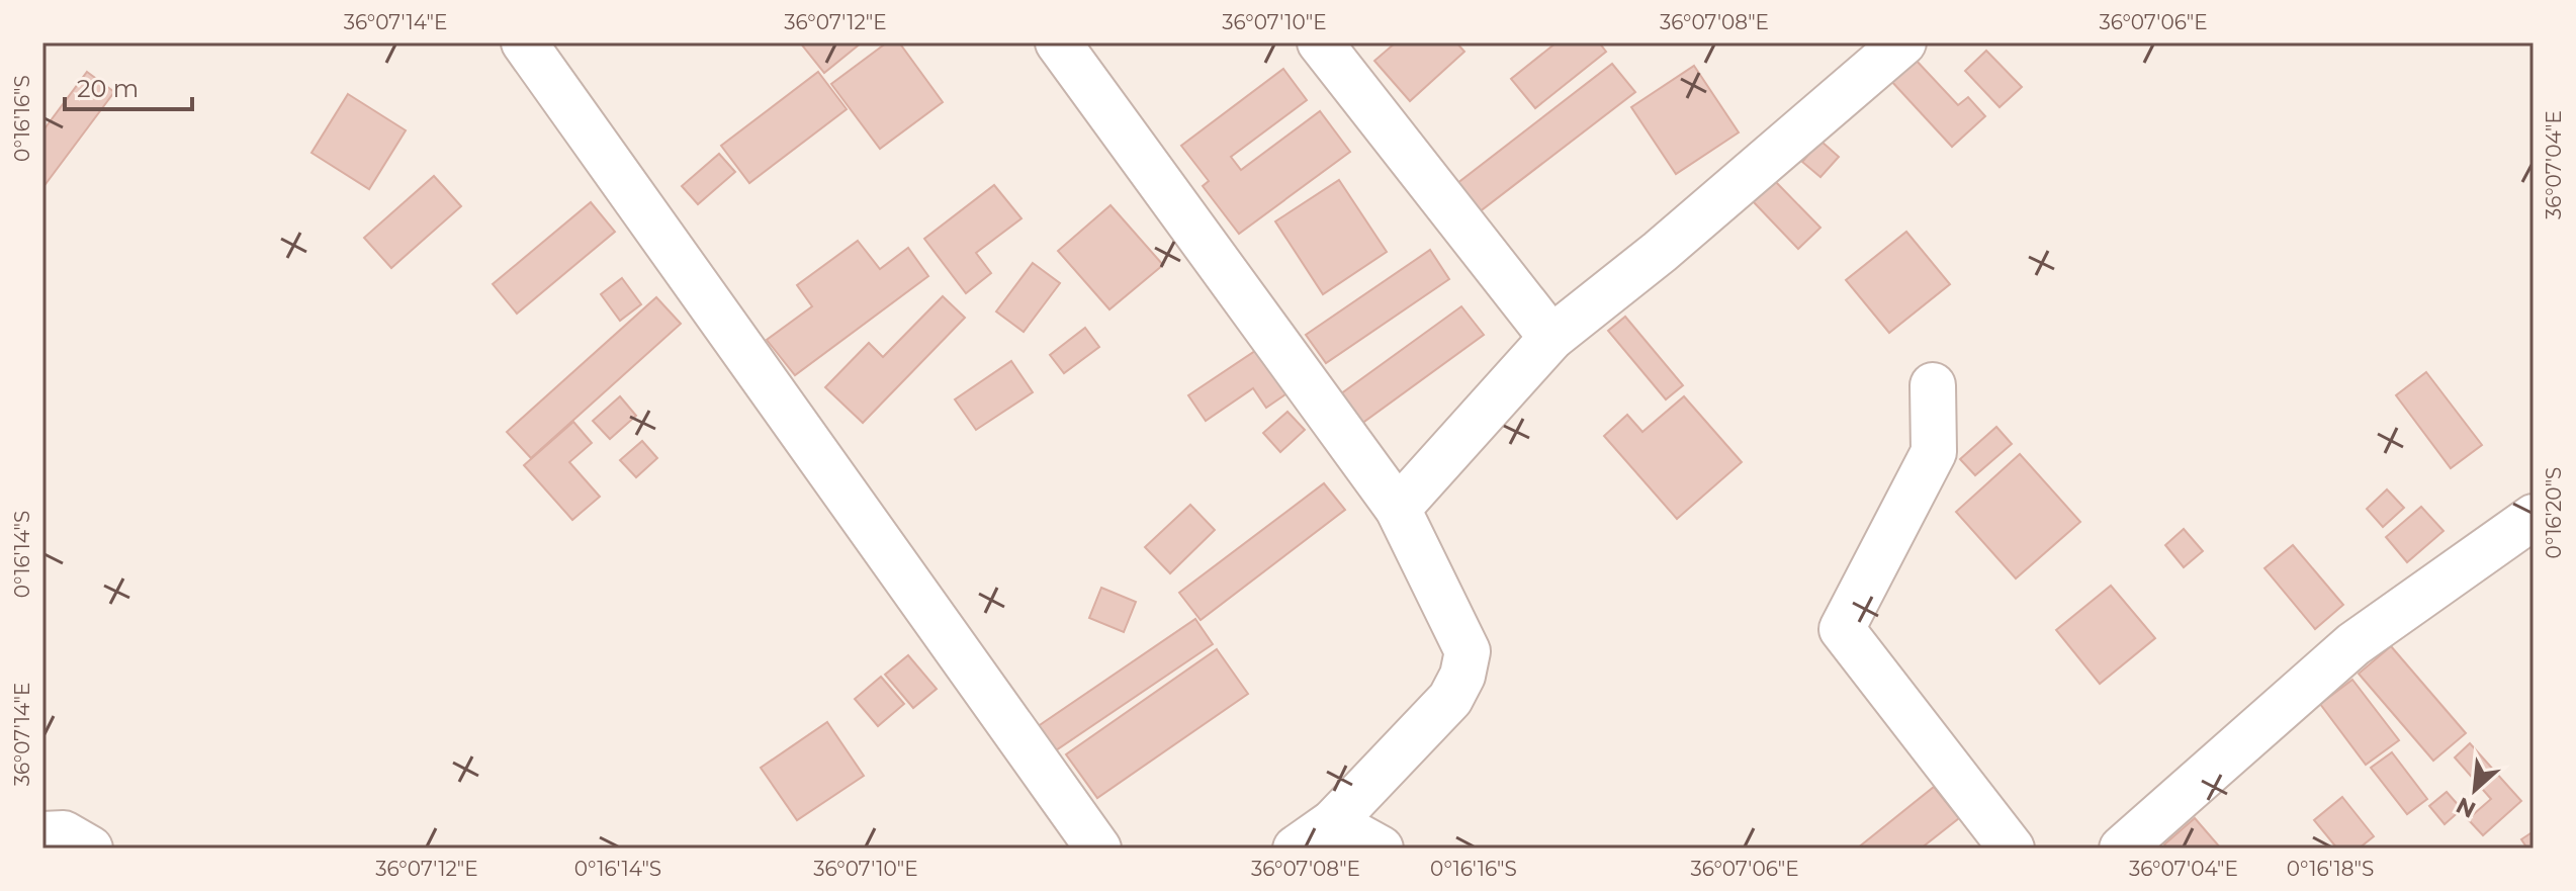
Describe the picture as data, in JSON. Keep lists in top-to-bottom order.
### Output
{
  "scale_bar": "20 m",
  "north": "bottom left",
  "coordinates": [
    "36°07'14\"E",
    "36°07'12\"E",
    "36°07'10\"E",
    "36°07'08\"E",
    "36°07'06\"E",
    "0°16'16\"S",
    "36°07'04\"E",
    "0°16'20\"S",
    "0°16'14\"S",
    "0°16'18\"S"
  ]
}
